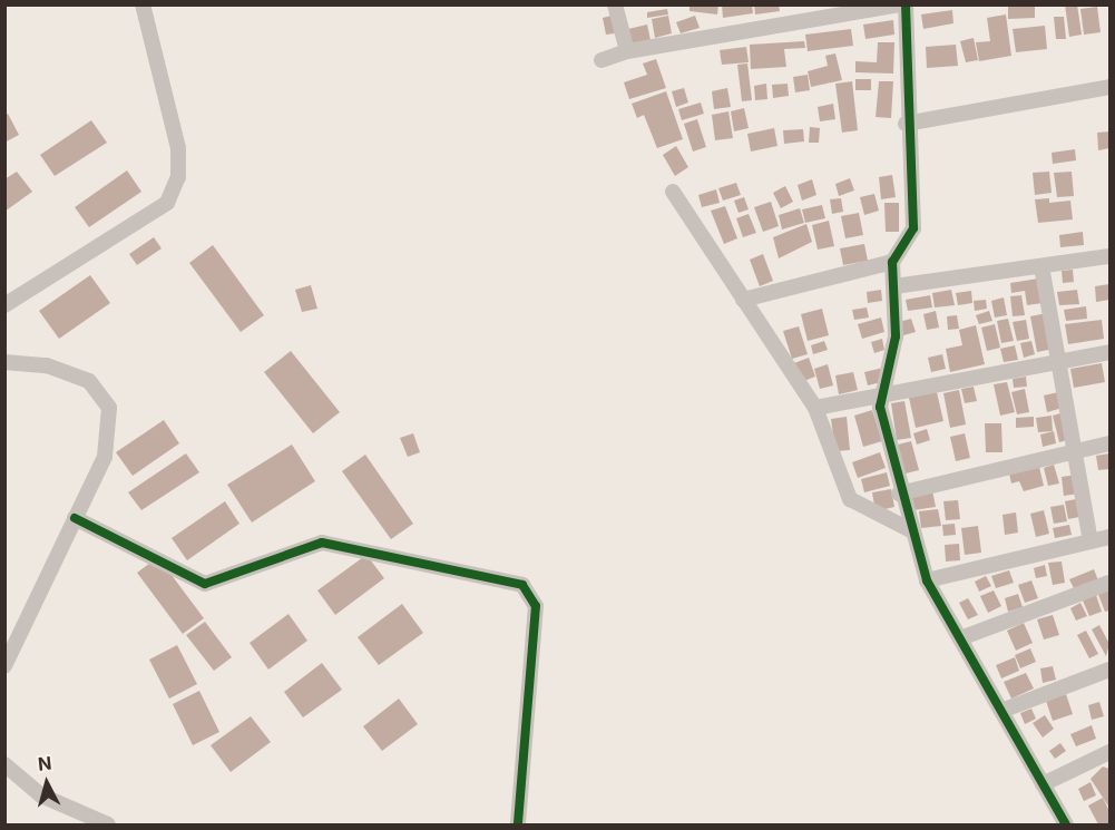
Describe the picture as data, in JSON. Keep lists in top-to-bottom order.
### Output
{
  "north": "top"
}
